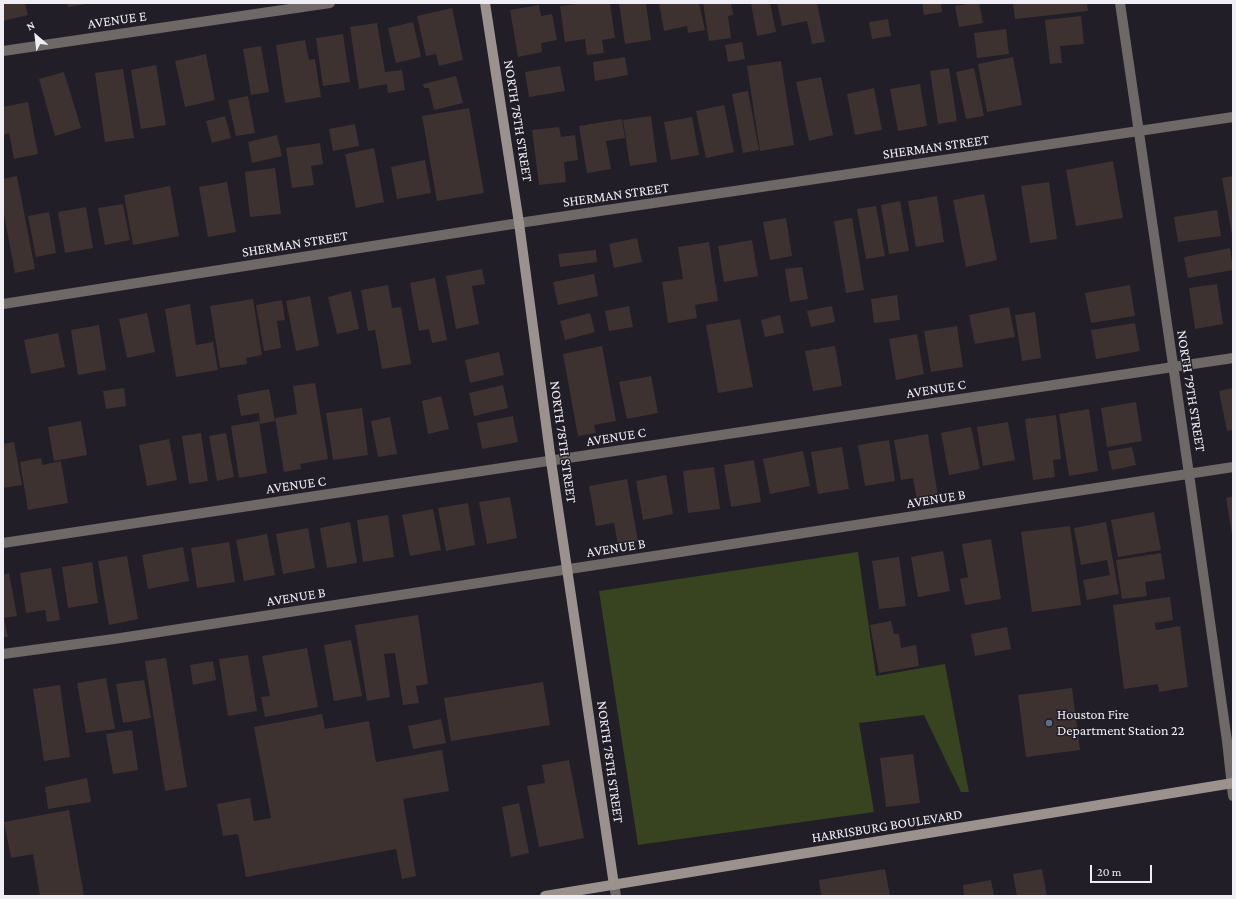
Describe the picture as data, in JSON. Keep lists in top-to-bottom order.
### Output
{
  "streets": {
    "street": [
      "AVENUE E",
      "NORTH 78TH STREET",
      "SHERMAN STREET",
      "AVENUE C",
      "NORTH 79TH STREET",
      "AVENUE B",
      "HARRISBURG BOULEVARD"
    ]
  },
  "crossings": [
    ["NORTH 78TH STREET", "SHERMAN STREET"],
    ["NORTH 78TH STREET", "AVENUE C"],
    ["NORTH 78TH STREET", "AVENUE B"],
    ["NORTH 78TH STREET", "HARRISBURG BOULEVARD"],
    ["SHERMAN STREET", "NORTH 79TH STREET"],
    ["AVENUE C", "NORTH 79TH STREET"],
    ["NORTH 79TH STREET", "AVENUE B"],
    ["NORTH 79TH STREET", "HARRISBURG BOULEVARD"]
  ],
  "places": ["Houston Fire Department Station 22"],
  "scale_bar": "20 m",
  "north": "top left"
}
